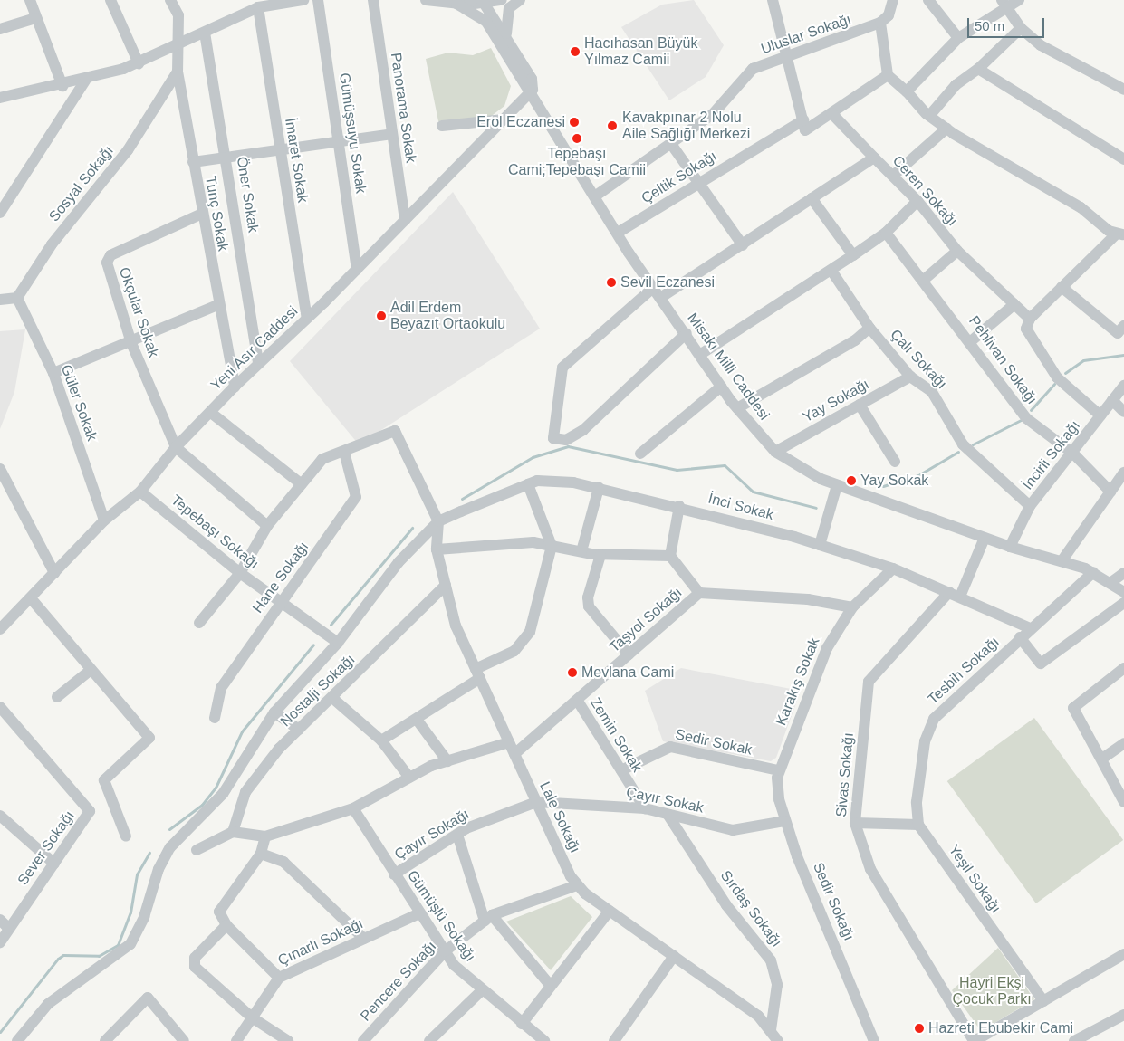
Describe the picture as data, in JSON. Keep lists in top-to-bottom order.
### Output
{
  "streets": {
    "street": [
      "Uluslar Sokağı",
      "Panorama Sokak",
      "Gümüşsuyu Sokak",
      "İmaret Sokak",
      "Çeltik Sokağı",
      "Sosyal Sokağı",
      "Ceren Sokağı",
      "Öner Sokak",
      "Tunç Sokak",
      "Okçular Sokak",
      "Yeni Asır Caddesi",
      "Çalı Sokağı",
      "Pehlivan Sokağı",
      "Misakı Milli Caddesi",
      "Yay Sokağı",
      "Güler Sokak",
      "İncirli Sokağı",
      "İnci Sokak",
      "Tepebaşı Sokağı",
      "Hane Sokağı",
      "Taşyol Sokağı",
      "Tesbih Sokağı",
      "Karakış Sokak",
      "Nostalji Sokağı",
      "Zemin Sokak",
      "Sedir Sokak",
      "Sivas Sokağı",
      "Çayır Sokak",
      "Lale Sokağı",
      "Çayır Sokağı",
      "Sever Sokağı",
      "Yeşil Sokağı",
      "Sedir Sokağı",
      "Sırdaş Sokağı",
      "Gümüşlü Sokağı",
      "Çınarlı Sokağı",
      "Pencere Sokağı"
    ]
  },
  "crossings": [
    ["Uluslar Sokağı", "Misakı Milli Caddesi"],
    ["Panorama Sokak", "Yeni Asır Caddesi"],
    ["Gümüşsuyu Sokak", "Yeni Asır Caddesi"],
    ["İmaret Sokak", "Yeni Asır Caddesi"],
    ["Çeltik Sokağı", "Misakı Milli Caddesi"],
    ["Sosyal Sokağı", "Tunç Sokak"],
    ["Sosyal Sokağı", "Güler Sokak"],
    ["Ceren Sokağı", "Misakı Milli Caddesi"],
    ["Öner Sokak", "Yeni Asır Caddesi"],
    ["Tunç Sokak", "Okçular Sokak"],
    ["Tunç Sokak", "Yeni Asır Caddesi"],
    ["Okçular Sokak", "Yeni Asır Caddesi"],
    ["Yeni Asır Caddesi", "Misakı Milli Caddesi"],
    ["Yeni Asır Caddesi", "Güler Sokak"],
    ["Yeni Asır Caddesi", "Tepebaşı Sokağı"],
    ["Çalı Sokağı", "Misakı Milli Caddesi"],
    ["Çalı Sokağı", "Yay Sokağı"],
    ["Çalı Sokağı", "İncirli Sokağı"],
    ["Pehlivan Sokağı", "İncirli Sokağı"],
    ["Misakı Milli Caddesi", "Yay Sokağı"],
    ["Misakı Milli Caddesi", "İncirli Sokağı"],
    ["Misakı Milli Caddesi", "Tesbih Sokağı"],
    ["Misakı Milli Caddesi", "Sivas Sokağı"],
    ["İnci Sokak", "Tesbih Sokağı"],
    ["İnci Sokak", "Sivas Sokağı"],
    ["İnci Sokak", "Lale Sokağı"],
    ["Tepebaşı Sokağı", "Hane Sokağı"],
    ["Taşyol Sokağı", "Karakış Sokak"],
    ["Taşyol Sokağı", "Zemin Sokak"],
    ["Taşyol Sokağı", "Lale Sokağı"],
    ["Tesbih Sokağı", "Yeşil Sokağı"],
    ["Karakış Sokak", "Sedir Sokak"],
    ["Karakış Sokak", "Sedir Sokağı"],
    ["Nostalji Sokağı", "Lale Sokağı"],
    ["Zemin Sokak", "Sedir Sokak"],
    ["Zemin Sokak", "Çayır Sokak"],
    ["Sedir Sokak", "Sedir Sokağı"],
    ["Çayır Sokak", "Lale Sokağı"],
    ["Çayır Sokak", "Çayır Sokağı"],
    ["Çayır Sokak", "Sedir Sokağı"],
    ["Çayır Sokak", "Sırdaş Sokağı"],
    ["Lale Sokağı", "Çayır Sokağı"],
    ["Lale Sokağı", "Sırdaş Sokağı"],
    ["Lale Sokağı", "Pencere Sokağı"],
    ["Çayır Sokağı", "Gümüşlü Sokağı"],
    ["Gümüşlü Sokağı", "Çınarlı Sokağı"],
    ["Gümüşlü Sokağı", "Pencere Sokağı"]
  ],
  "parks": ["Hayri Ekşi Çocuk Parkı"],
  "places": [
    "Hacıhasan Büyük Yılmaz Camii",
    "Erol Eczanesi",
    "Kavakpınar 2 Nolu Aile Sağlığı Merkezi",
    "Tepebaşı Cami;Tepebaşı Camii",
    "Sevil Eczanesi",
    "Adil Erdem Beyazıt Ortaokulu",
    "Yay Sokak",
    "Mevlana Cami",
    "Hazreti Ebubekir Cami"
  ],
  "scale_bar": "50 m"
}
